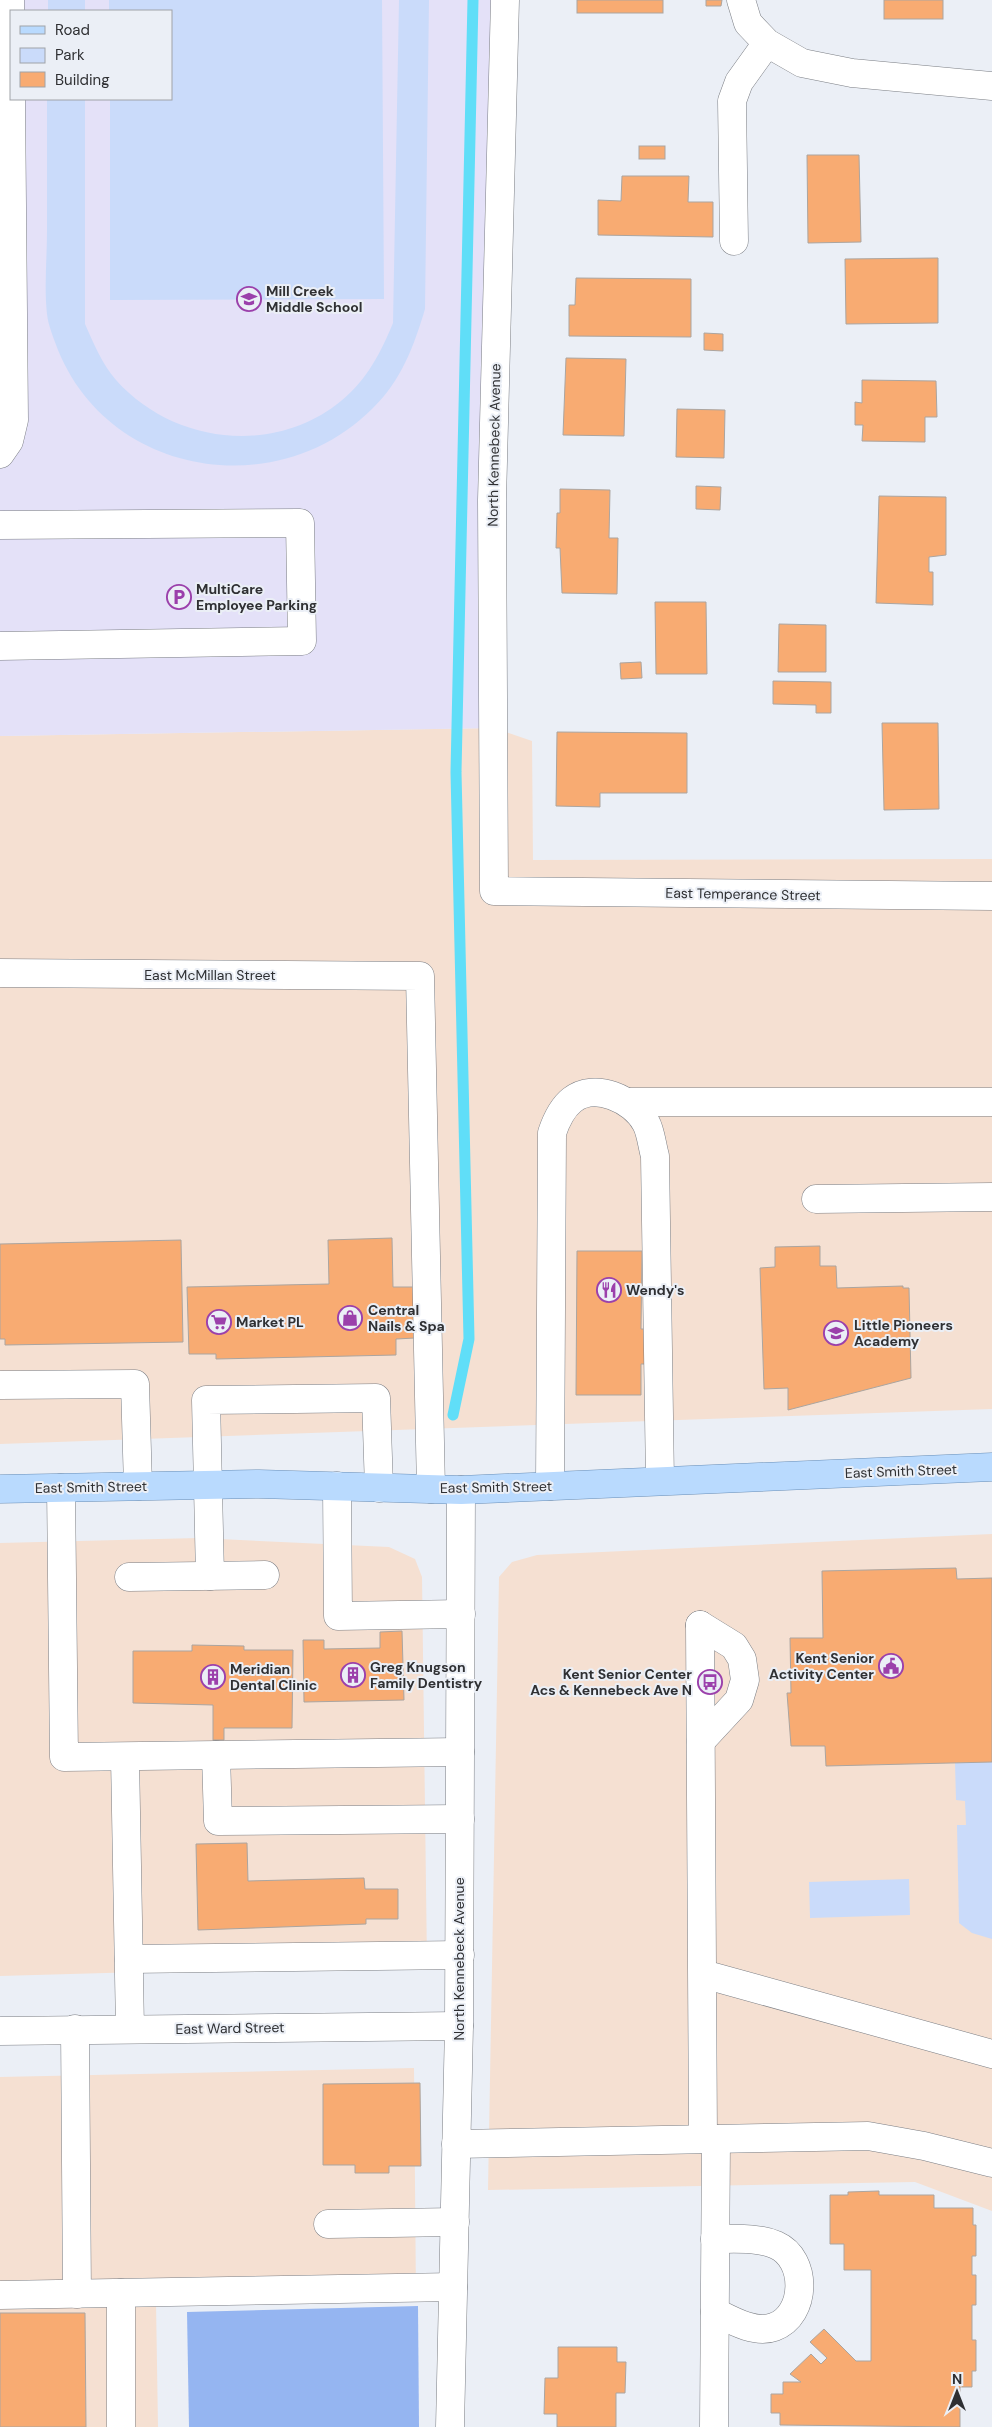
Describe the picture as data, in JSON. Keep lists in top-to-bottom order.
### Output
{
  "streets": {
    "main road": ["East Smith Street"],
    "street": [
      "North Kennebeck Avenue",
      "East Temperance Street",
      "East McMillan Street",
      "East Ward Street"
    ]
  },
  "crossings": [
    ["North Kennebeck Avenue", "East Temperance Street"],
    ["North Kennebeck Avenue", "East Smith Street"],
    ["North Kennebeck Avenue", "East Ward Street"],
    ["East McMillan Street", "East Smith Street"]
  ],
  "places": {
    "school or university": ["Mill Creek Middle School", "Little Pioneers Academy"],
    "parking": ["MultiCare Employee Parking"],
    "restaurant": ["Wendy's"],
    "shop": ["Central Nails & Spa"],
    "supermarket": ["Market PL"],
    "public building": ["Kent Senior Activity Center"],
    "building": ["Greg Knugson Family Dentistry", "Meridian Dental Clinic"],
    "bus stop": ["Kent Senior Center Acs & Kennebeck Ave N"]
  },
  "legend": ["Road", "Park", "Building"],
  "north": "top"
}
